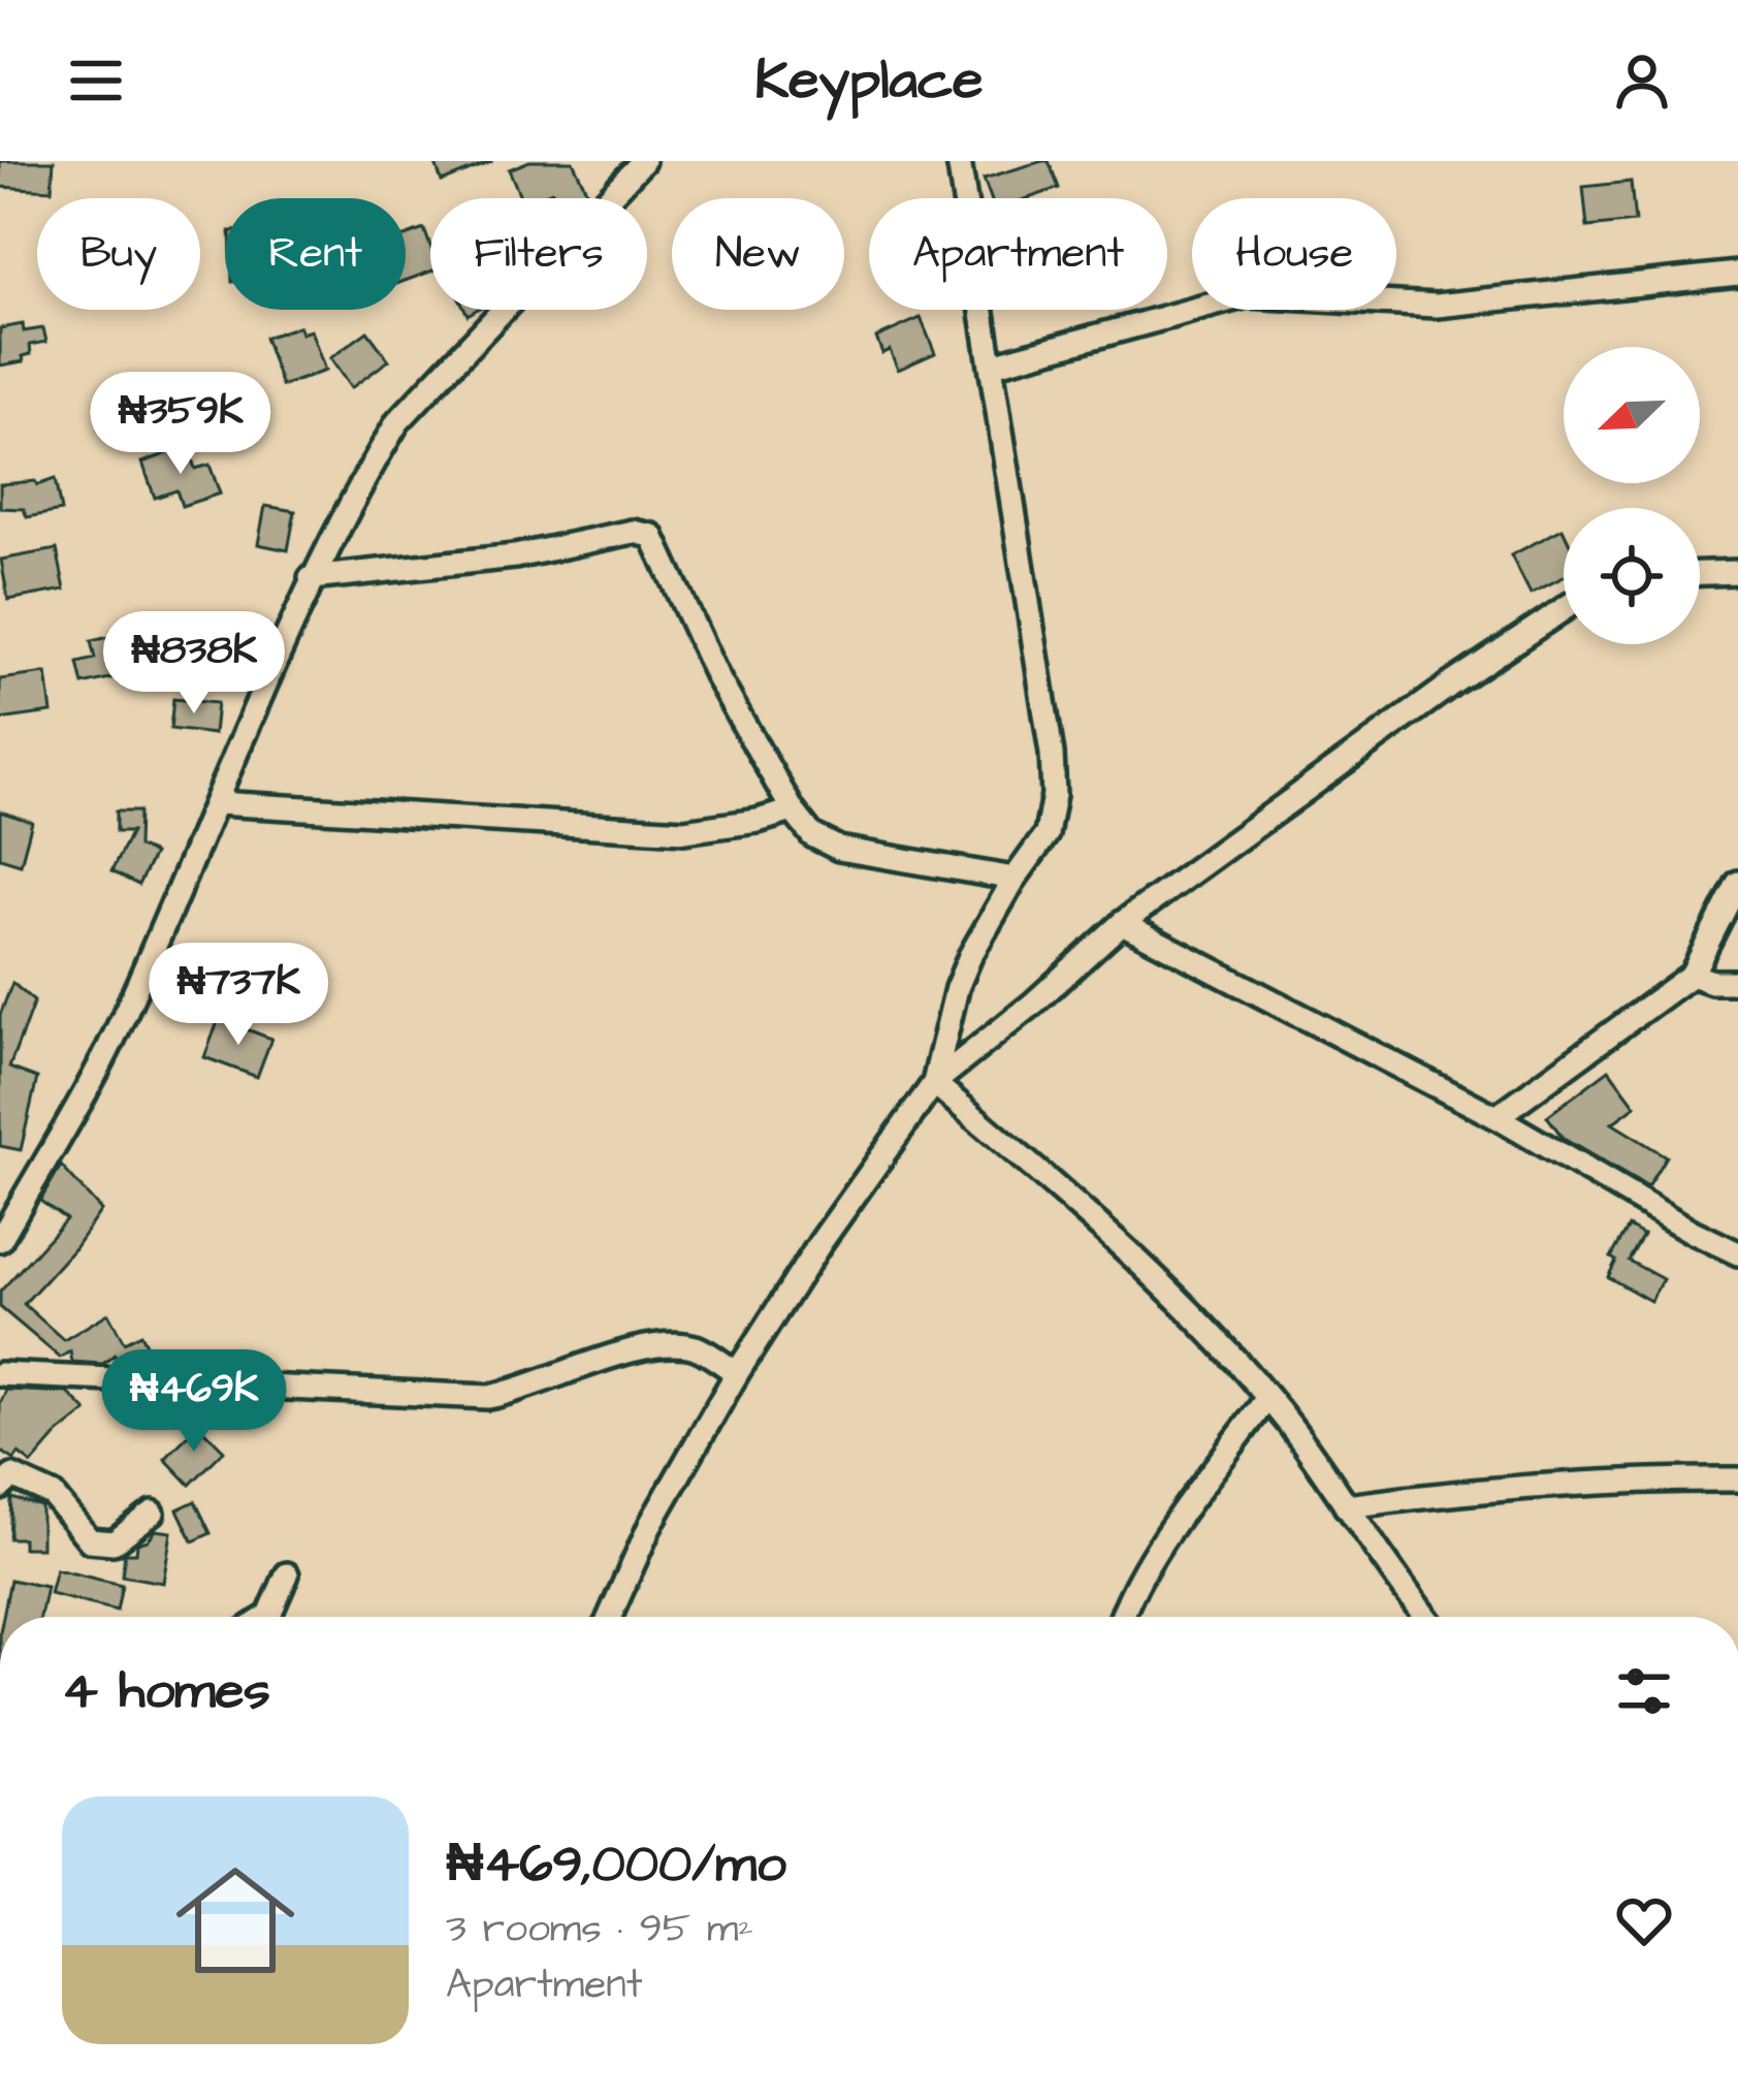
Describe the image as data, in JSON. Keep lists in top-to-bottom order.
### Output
{
  "north": "bottom left",
  "page": {
    "header": "Keyplace",
    "chip": [
      "Buy",
      "Rent",
      "Filters",
      "New",
      "Apartment",
      "House"
    ],
    "price": [
      "₦359K",
      "₦838K",
      "₦737K",
      "₦469K"
    ],
    "heading": "4 homes",
    "list": [
      {
        "name": "₦469,000/mo",
        "note": "3 rooms · 95 m² · Apartment"
      }
    ]
  }
}
